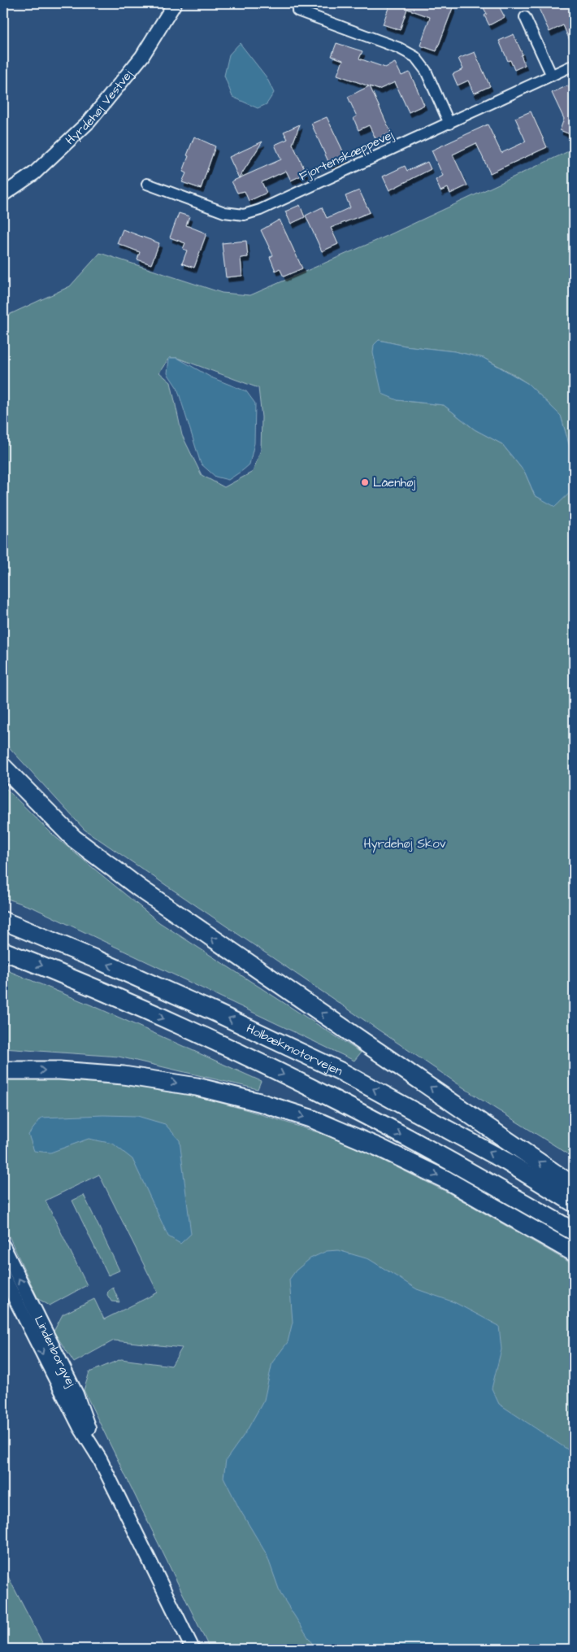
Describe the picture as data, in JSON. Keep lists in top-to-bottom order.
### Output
{
  "streets": {
    "highway": ["Holbækmotorvejen"],
    "main road": ["Hyrdehøj Vestvej", "Lindenborgvej"],
    "street": ["Fjortenskæppevej"]
  },
  "parks": ["Hyrdehøj Skov"],
  "places": ["Låenhøj"]
}
